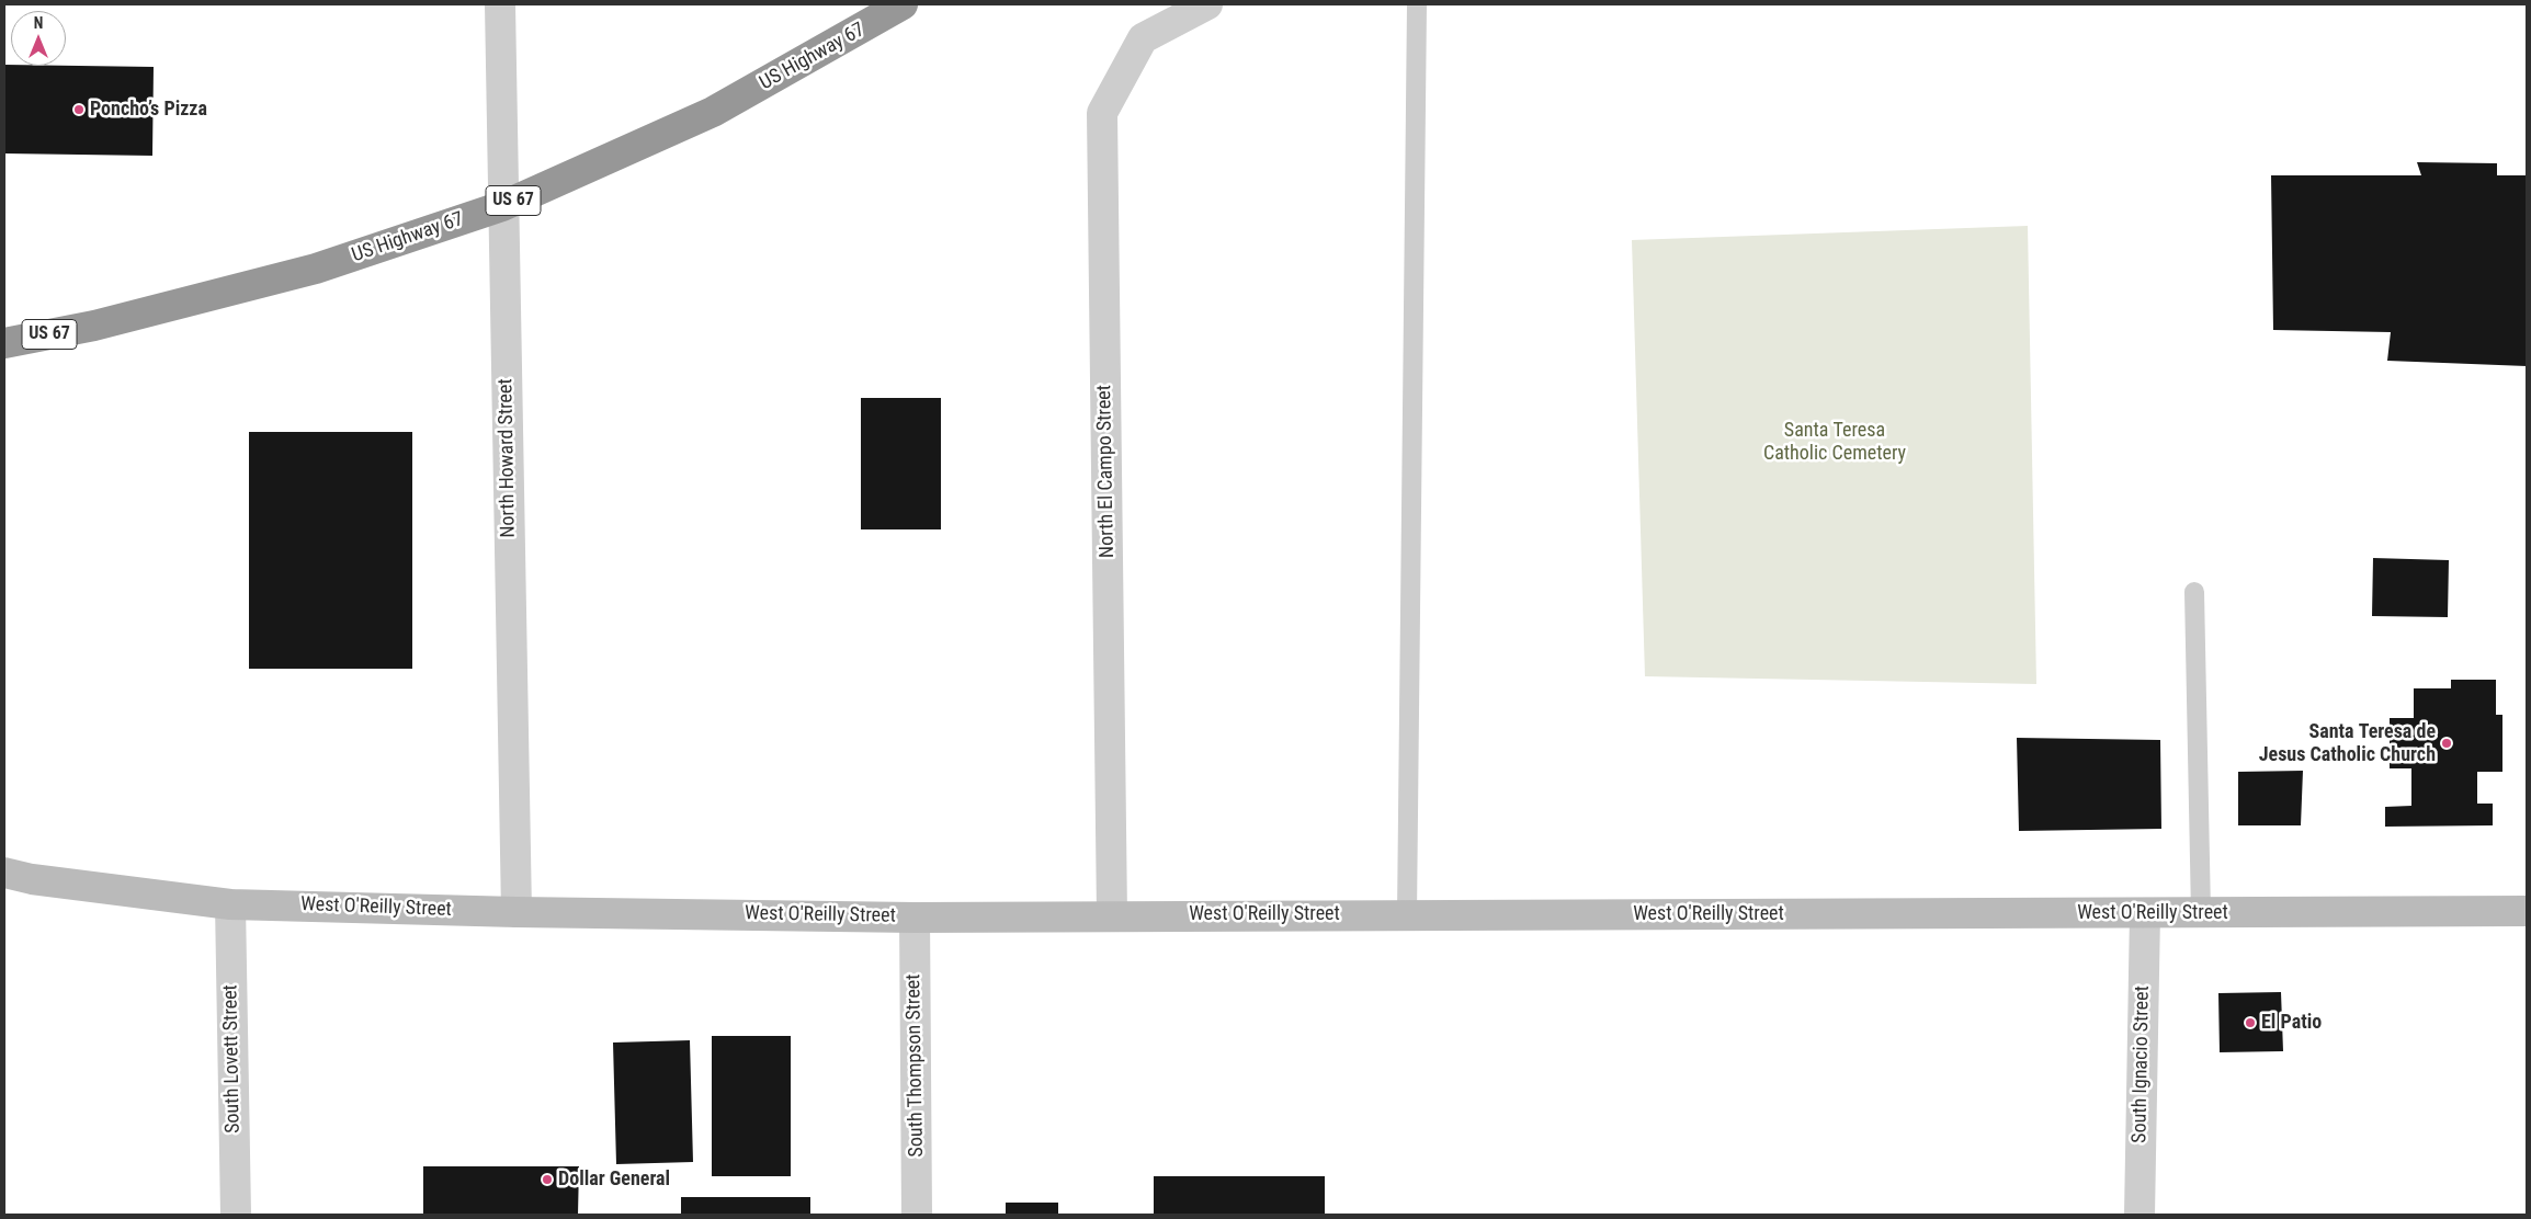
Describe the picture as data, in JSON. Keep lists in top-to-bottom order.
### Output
{
  "streets": {
    "highway": ["US Highway 67", "US 67"],
    "main road": ["West O'Reilly Street"],
    "street": [
      "North Howard Street",
      "North El Campo Street",
      "South Lovett Street",
      "South Ignacio Street",
      "South Thompson Street"
    ]
  },
  "crossings": [
    ["US Highway 67", "North Howard Street"],
    ["North Howard Street", "West O'Reilly Street"],
    ["North El Campo Street", "West O'Reilly Street"],
    ["West O'Reilly Street", "South Lovett Street"],
    ["West O'Reilly Street", "South Ignacio Street"],
    ["West O'Reilly Street", "South Thompson Street"]
  ],
  "parks": ["Santa Teresa Catholic Cemetery"],
  "places": [
    "Poncho’s Pizza",
    "Santa Teresa de Jesus Catholic Church",
    "El Patio",
    "Dollar General"
  ],
  "north": "top"
}
